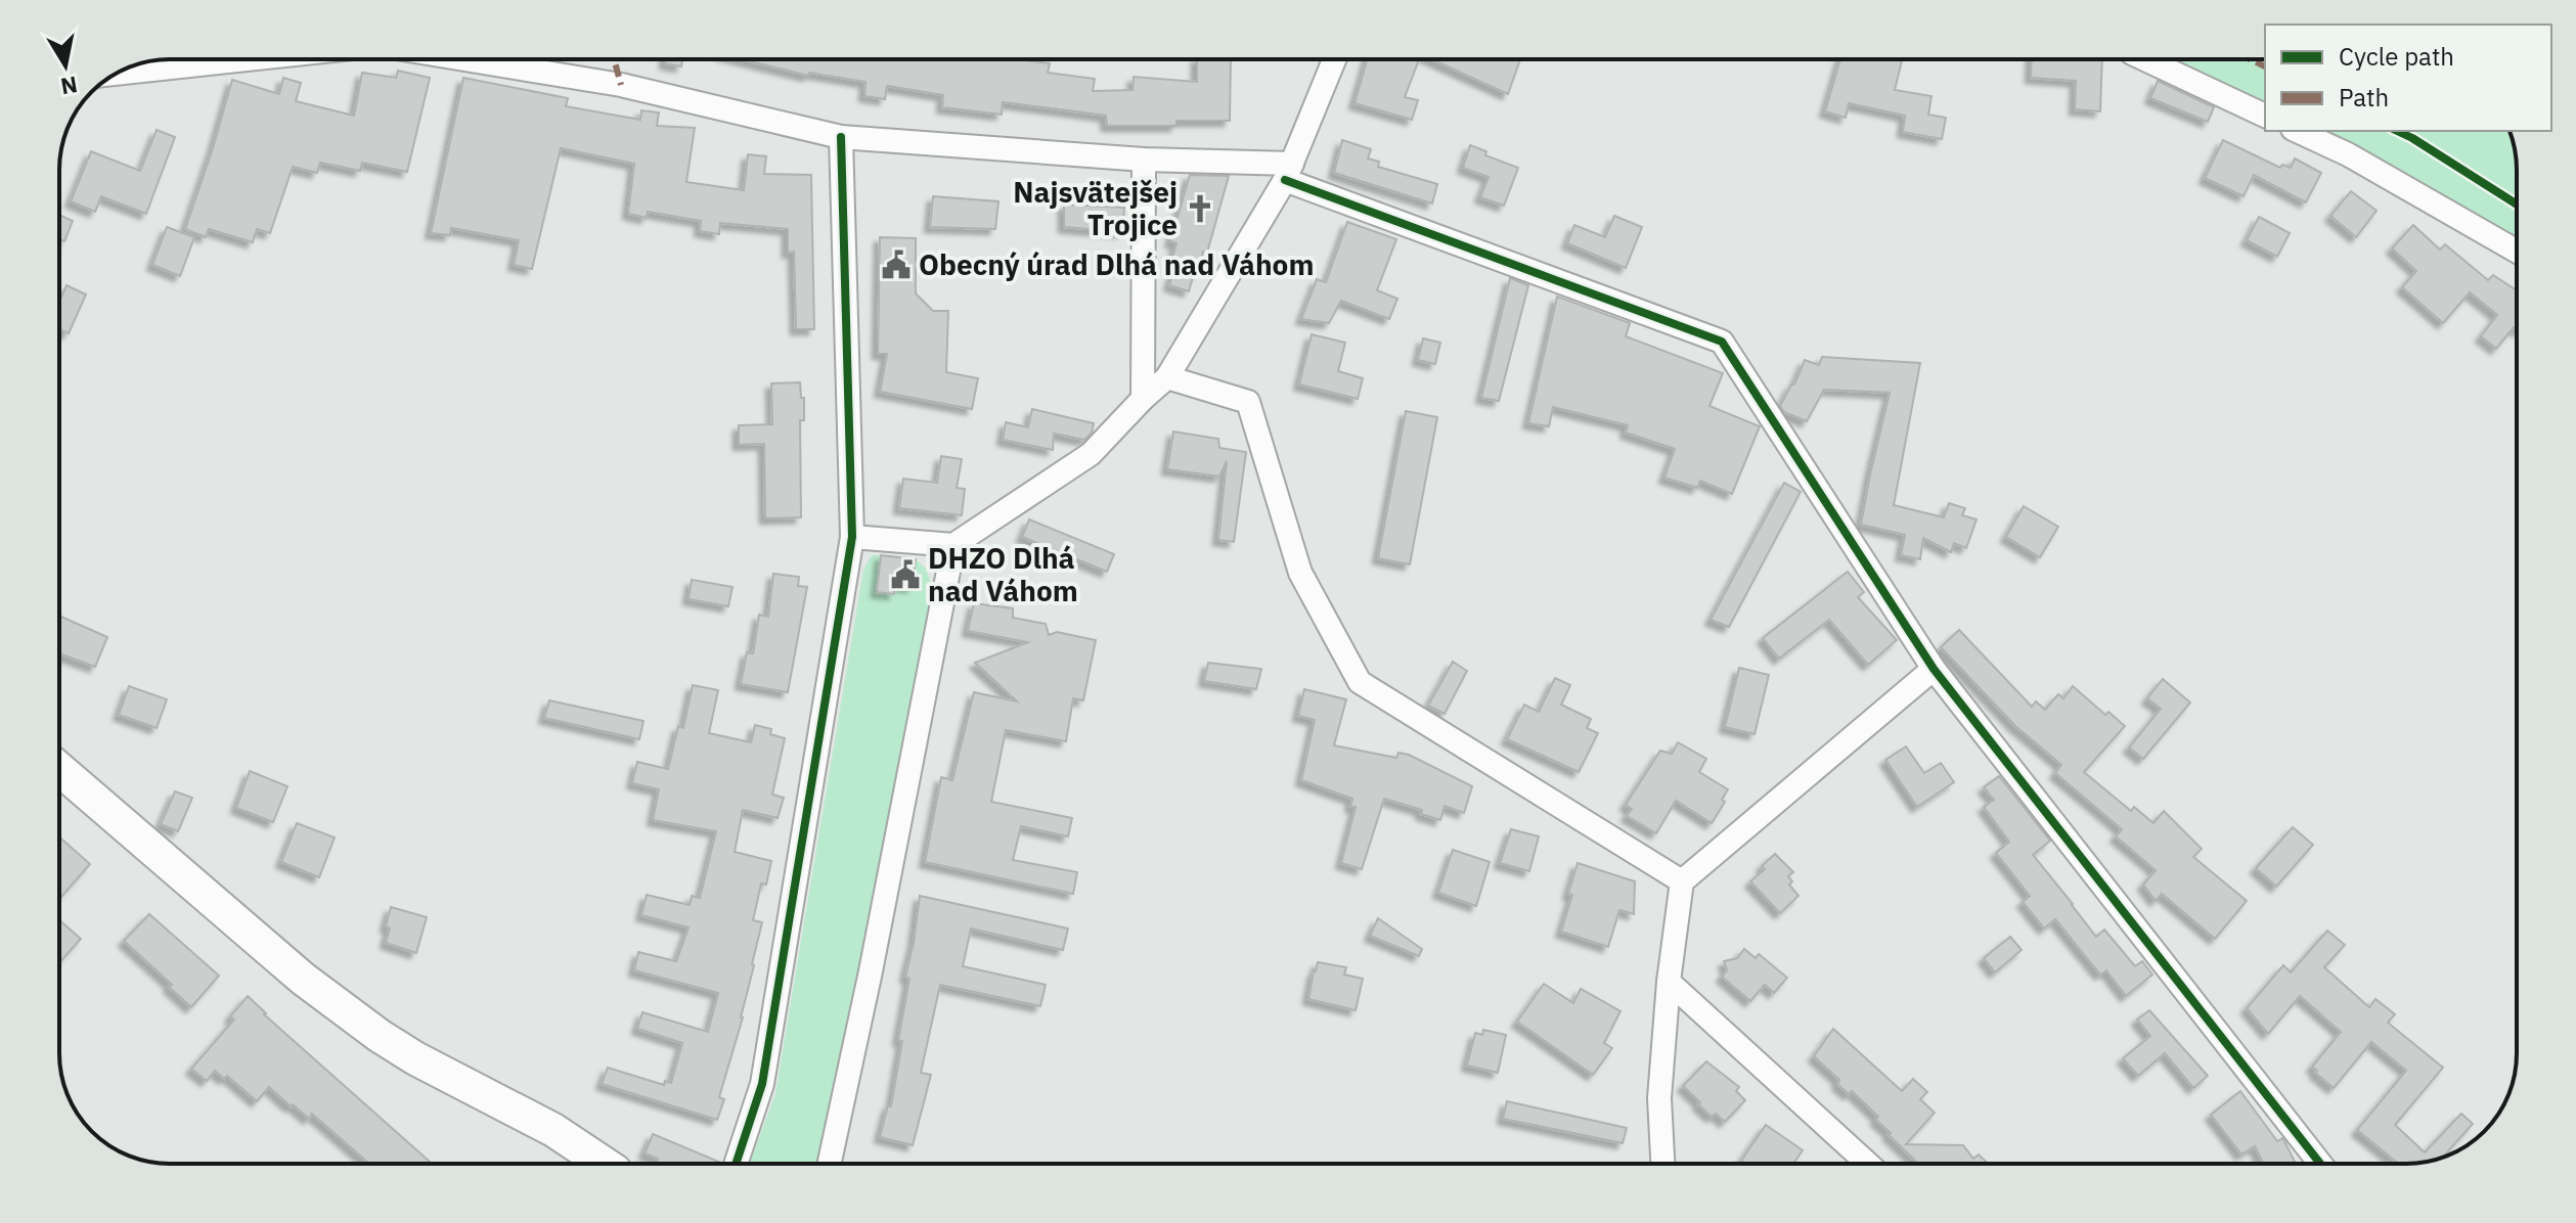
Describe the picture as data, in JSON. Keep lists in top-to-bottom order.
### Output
{
  "places": {
    "church": ["Najsvätejšej Trojice"],
    "public building": ["Obecný úrad Dlhá nad Váhom", "DHZO Dlhá nad Váhom"]
  },
  "legend": ["Cycle path", "Path"],
  "north": "bottom"
}
